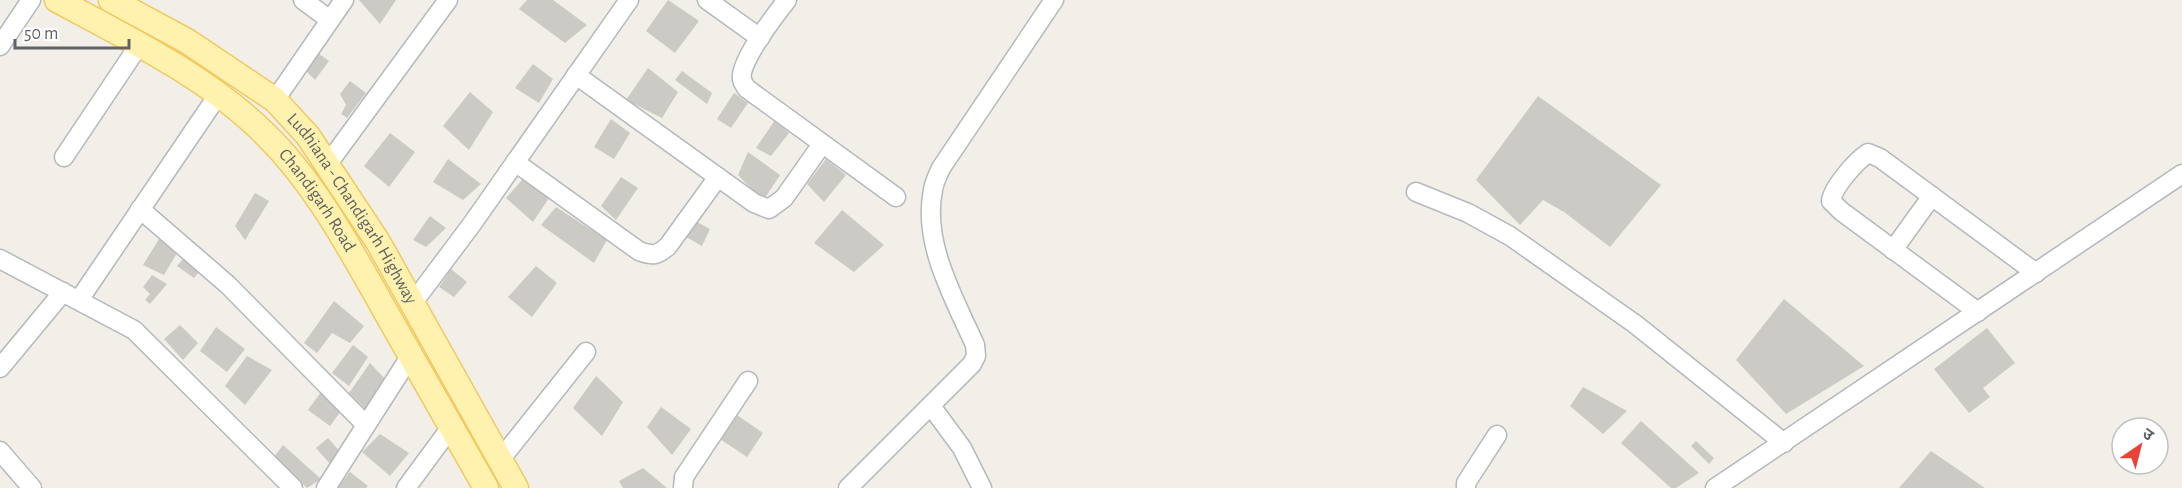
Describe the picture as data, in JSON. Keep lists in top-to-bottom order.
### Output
{
  "streets": {
    "main road": ["Chandigarh Road", "Ludhiana - Chandigarh Highway"]
  },
  "scale_bar": "50 m",
  "north": "top right"
}
